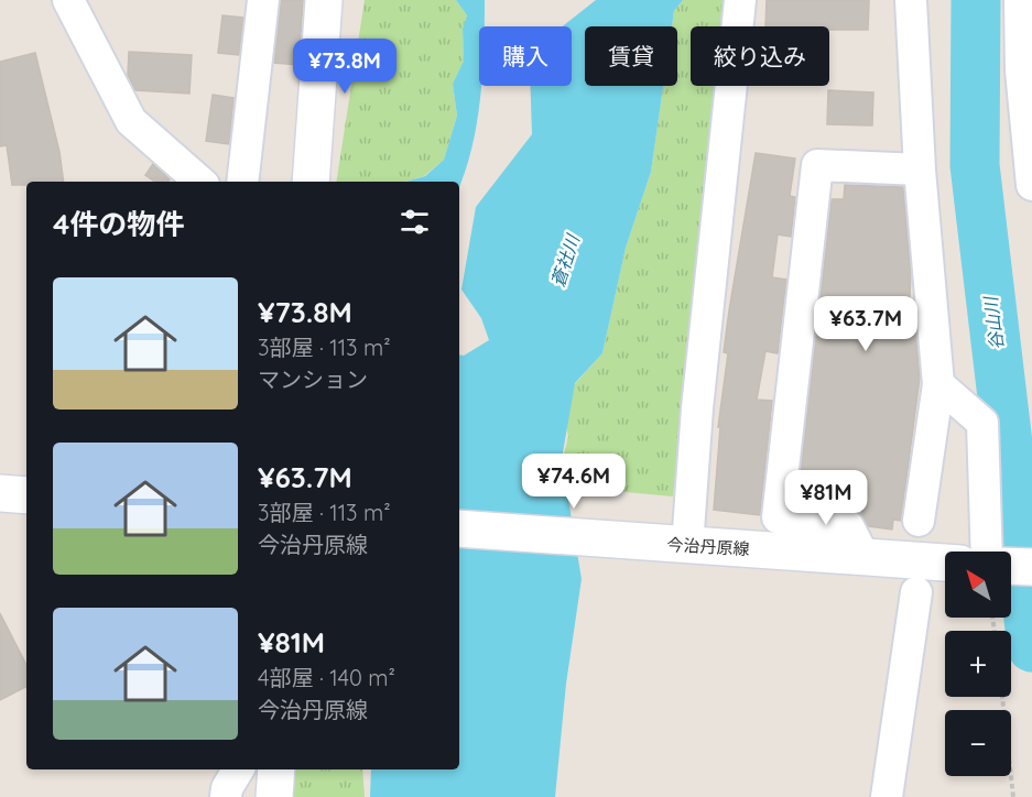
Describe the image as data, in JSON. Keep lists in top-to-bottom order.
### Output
{
  "streets": {
    "main road": ["今治丹原線"]
  },
  "water": ["蒼社川", "谷山川"],
  "north": "top left",
  "page": {
    "chip": ["購入", "賃貸", "絞り込み"],
    "price": [
      "¥73.8M",
      "¥63.7M",
      "¥74.6M",
      "¥81M"
    ],
    "heading": "4件の物件",
    "list": [
      {
        "name": "¥73.8M",
        "note": "3部屋 · 113 m² · マンション"
      },
      {
        "name": "¥63.7M",
        "note": "3部屋 · 113 m² · 今治丹原線"
      },
      {
        "name": "¥81M",
        "note": "4部屋 · 140 m² · 今治丹原線"
      }
    ],
    "map_buttons": ["+", "−"]
  }
}
